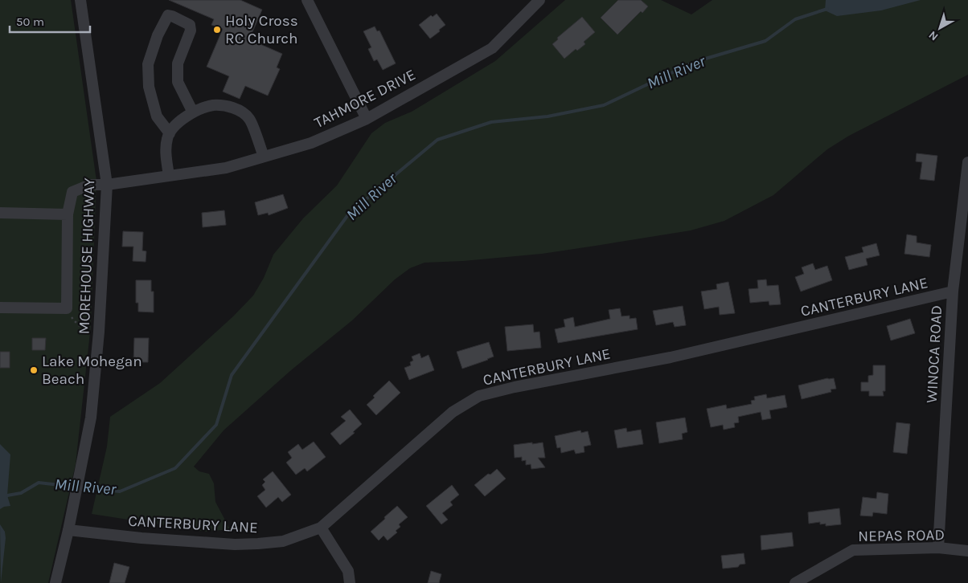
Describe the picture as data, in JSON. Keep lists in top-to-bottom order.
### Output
{
  "streets": {
    "street": [
      "TAHMORE DRIVE",
      "MOREHOUSE HIGHWAY",
      "CANTERBURY LANE",
      "WINOCA ROAD",
      "NEPAS ROAD"
    ]
  },
  "crossings": [
    ["TAHMORE DRIVE", "MOREHOUSE HIGHWAY"],
    ["MOREHOUSE HIGHWAY", "CANTERBURY LANE"],
    ["CANTERBURY LANE", "WINOCA ROAD"],
    ["WINOCA ROAD", "NEPAS ROAD"]
  ],
  "water": ["Mill River"],
  "places": ["Holy Cross RC Church", "Lake Mohegan Beach"],
  "scale_bar": "50 m",
  "north": "bottom left"
}
